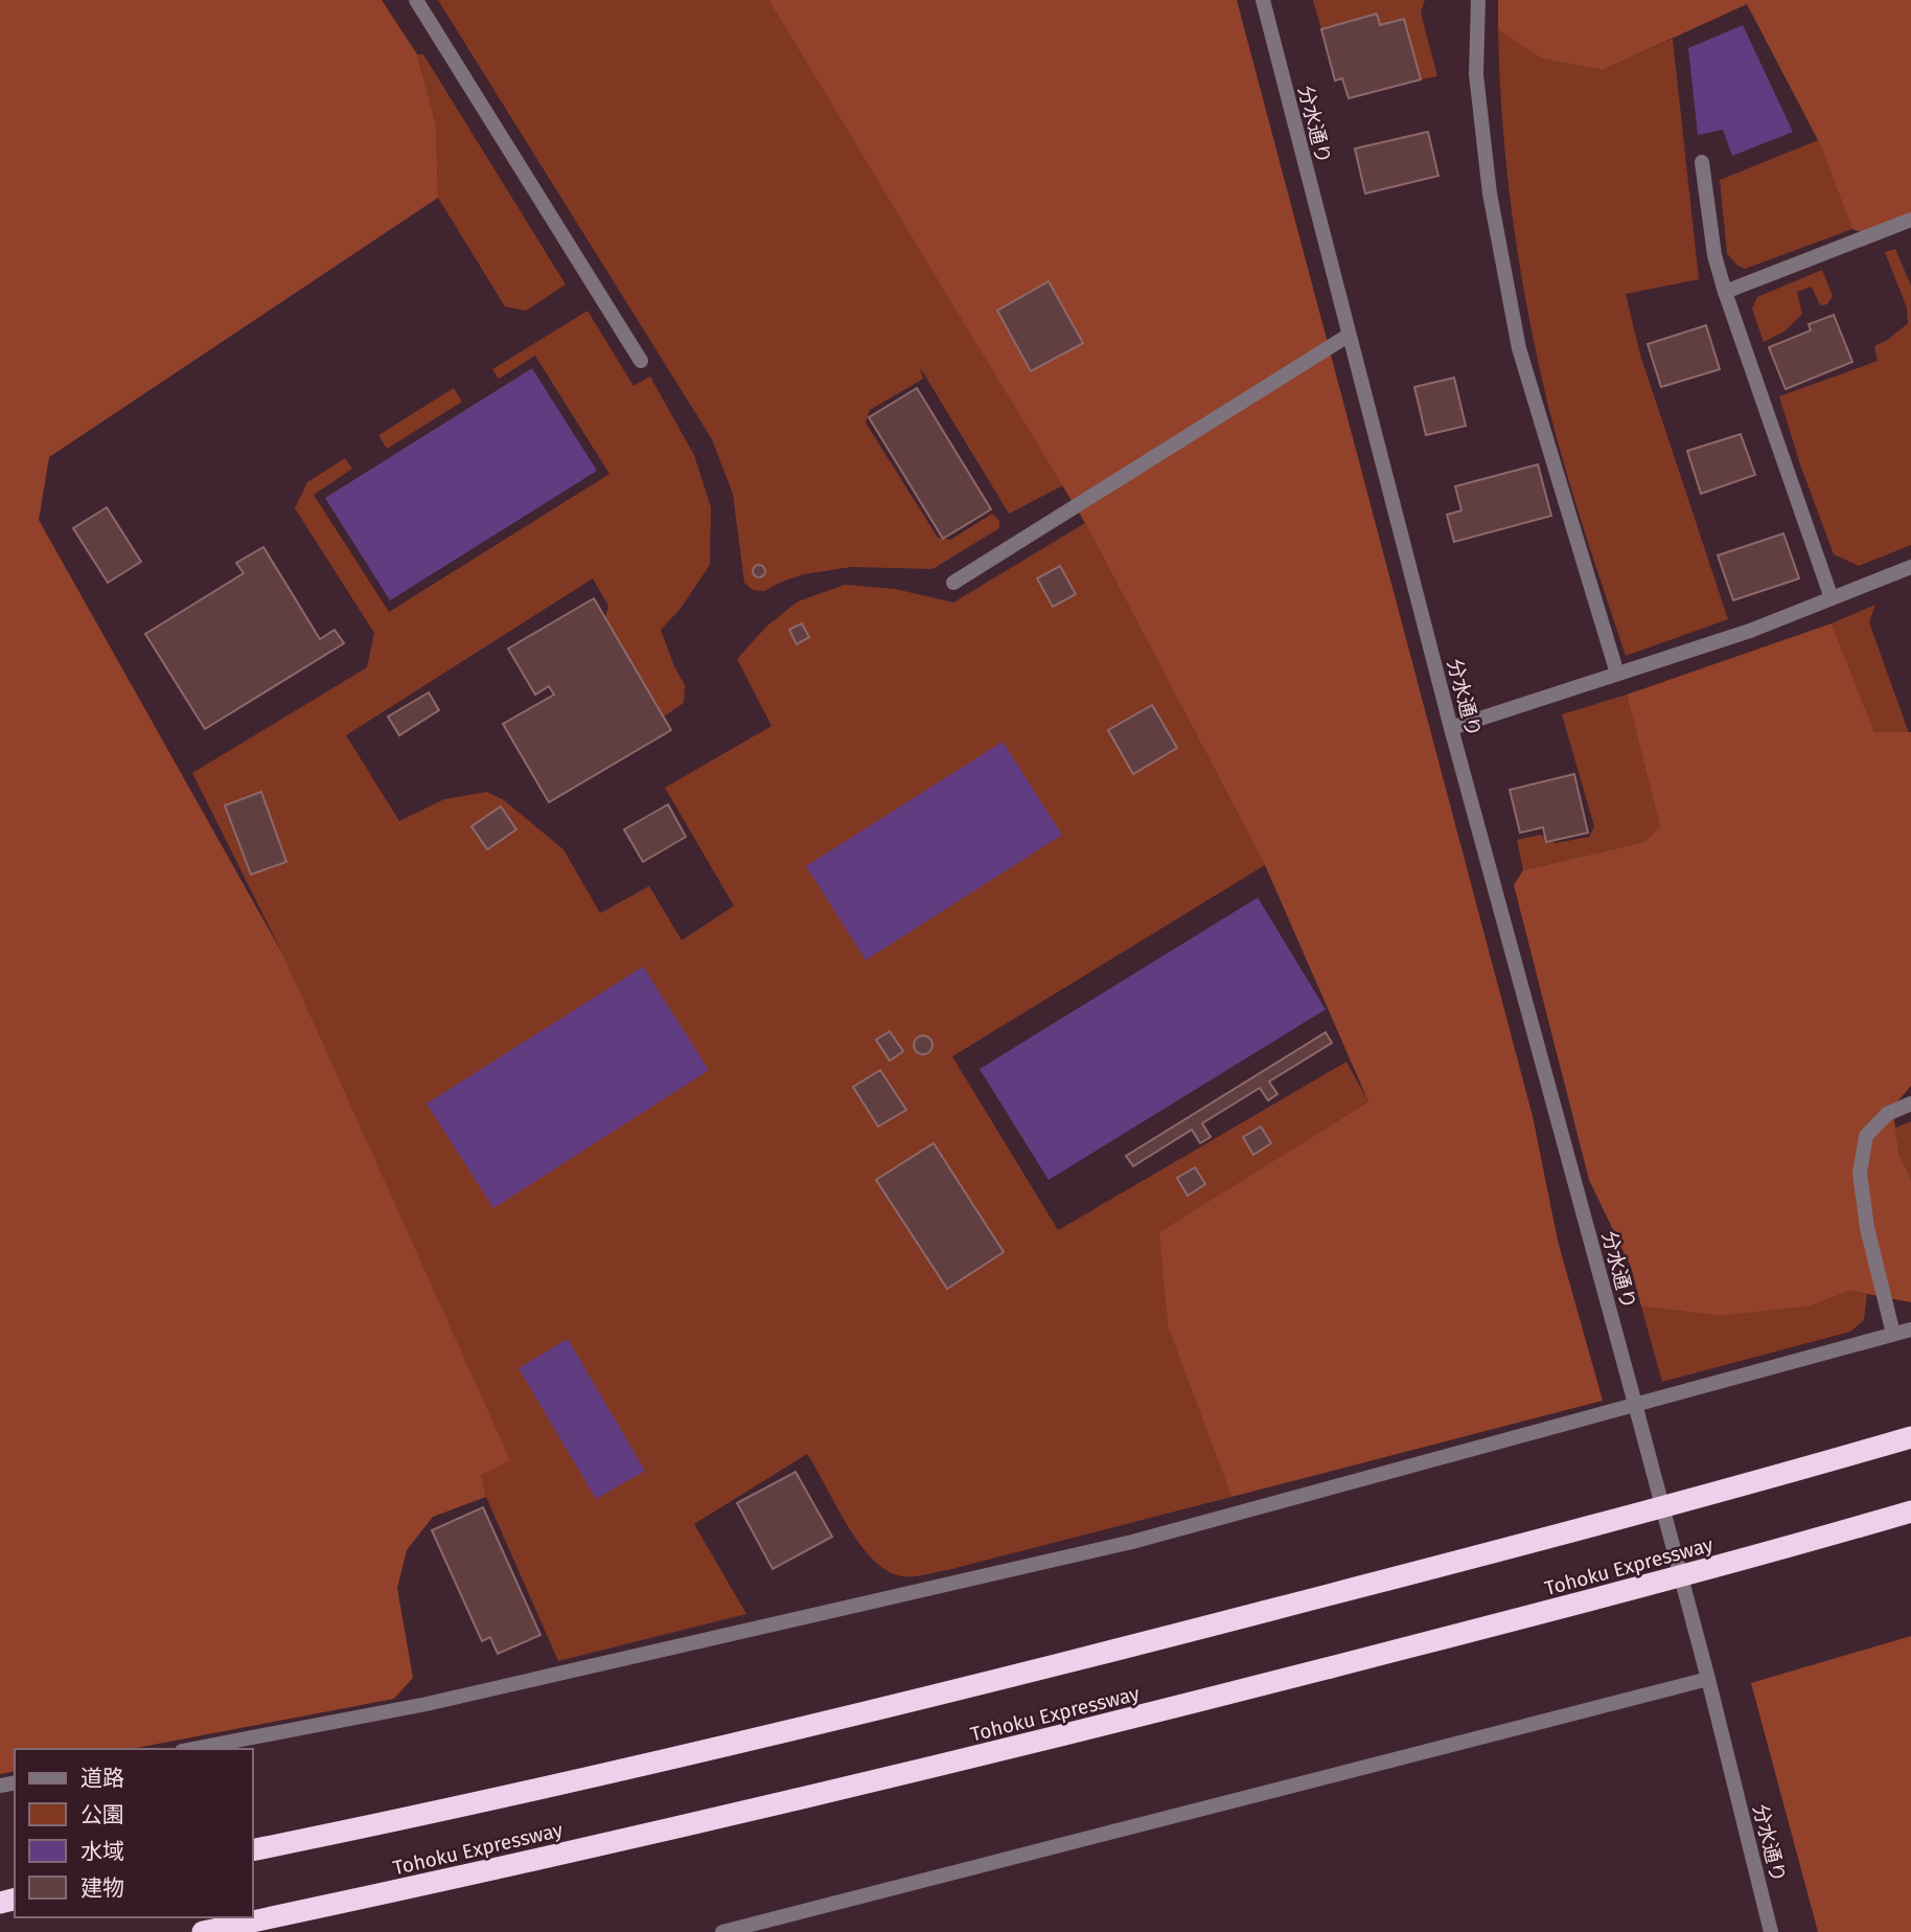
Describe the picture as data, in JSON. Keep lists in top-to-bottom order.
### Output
{
  "streets": {
    "highway": ["Tohoku Expressway"],
    "street": ["分水通り"]
  },
  "legend": [
    "道路",
    "公園",
    "水域",
    "建物"
  ]
}
